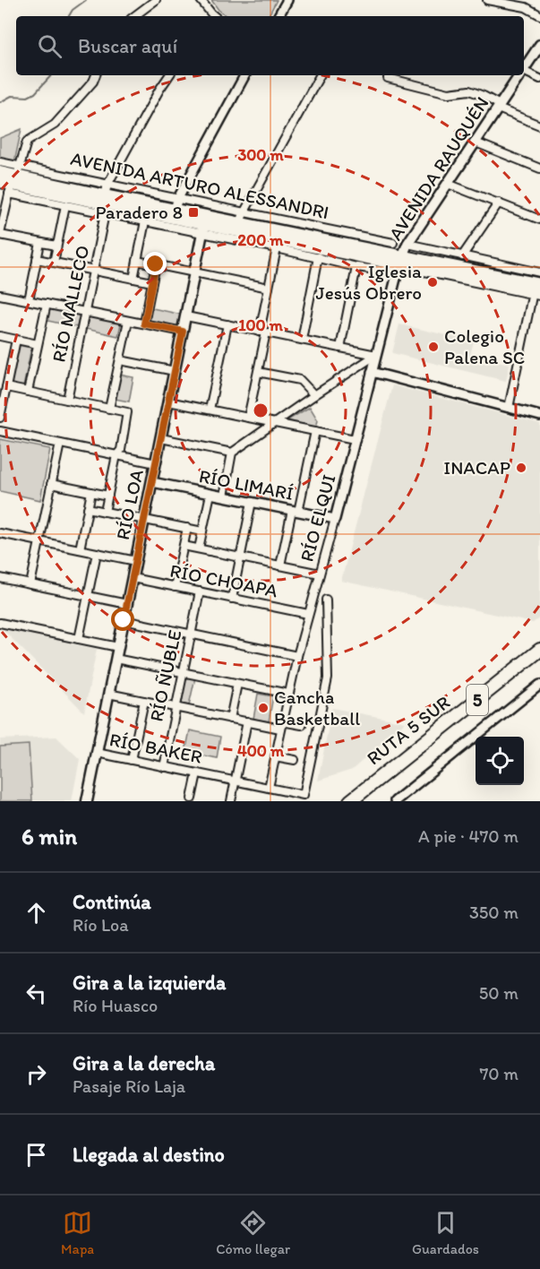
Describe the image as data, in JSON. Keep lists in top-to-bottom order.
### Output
{
  "streets": {
    "highway": ["5", "RUTA 5 SUR"],
    "main road": ["AVENIDA RAUQUÉN", "AVENIDA ARTURO ALESSANDRI", "RÍO LOA"],
    "street": [
      "RÍO MALLECO",
      "RÍO LIMARÍ",
      "RÍO ELQUI",
      "RÍO CHOAPA",
      "RÍO ÑUBLE",
      "RÍO BAKER"
    ]
  },
  "crossings": [
    ["AVENIDA RAUQUÉN", "AVENIDA ARTURO ALESSANDRI"],
    ["AVENIDA RAUQUÉN", "RÍO ELQUI"],
    ["AVENIDA ARTURO ALESSANDRI", "RÍO MALLECO"],
    ["AVENIDA ARTURO ALESSANDRI", "RÍO LOA"],
    ["AVENIDA ARTURO ALESSANDRI", "RÍO ELQUI"],
    ["RÍO LIMARÍ", "RÍO LOA"],
    ["RÍO LIMARÍ", "RÍO ELQUI"],
    ["RÍO LOA", "RÍO CHOAPA"],
    ["RÍO LOA", "RÍO BAKER"],
    ["RÍO ELQUI", "RÍO CHOAPA"],
    ["RÍO ELQUI", "RÍO BAKER"],
    ["RÍO CHOAPA", "RÍO ÑUBLE"],
    ["RÍO ÑUBLE", "RÍO BAKER"]
  ],
  "places": {
    "transit": ["Paradero 8"],
    "other": [
      "Iglesia Jesús Obrero",
      "Colegio Palena SC",
      "INACAP",
      "Cancha Basketball"
    ]
  },
  "page": {
    "search": "Buscar aquí",
    "heading": ["6 min", "A pie · 470 m"],
    "list": [
      ["Continúa", "Río Loa", "350 m"],
      ["Gira a la izquierda", "Río Huasco", "50 m"],
      ["Gira a la derecha", "Pasaje Río Laja", "70 m"],
      "Llegada al destino"
    ],
    "nav": ["Mapa", "Cómo llegar", "Guardados"]
  },
  "rings": [
    "300 m",
    "200 m",
    "100 m",
    "400 m"
  ]
}
